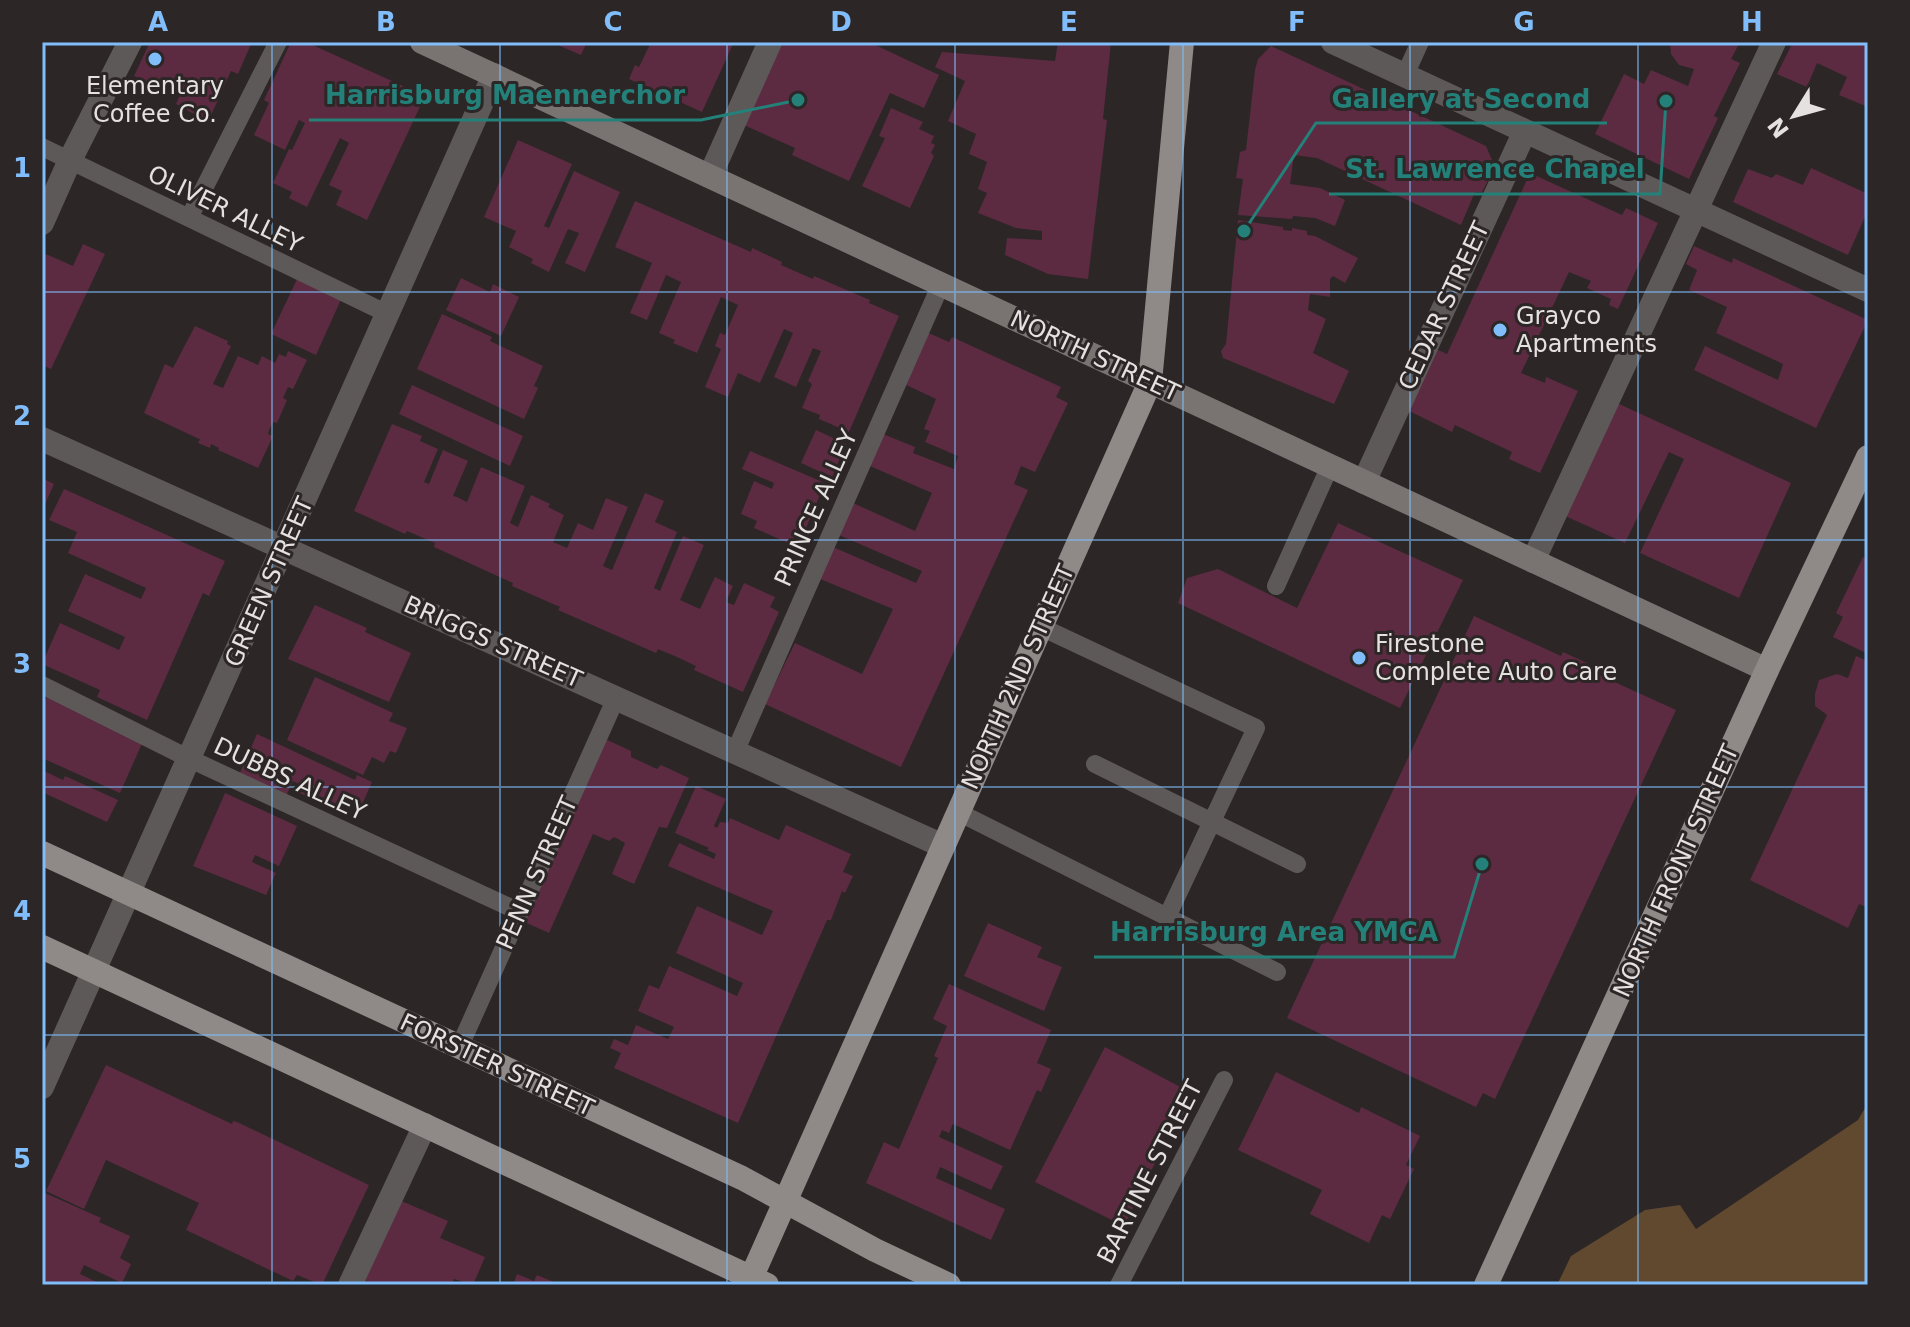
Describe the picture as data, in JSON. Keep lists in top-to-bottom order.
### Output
{
  "streets": {
    "main road": ["NORTH 2ND STREET", "NORTH FRONT STREET", "FORSTER STREET"],
    "street": [
      "CEDAR STREET",
      "NORTH STREET",
      "GREEN STREET",
      "BRIGGS STREET"
    ],
    "lane": [
      "OLIVER ALLEY",
      "PRINCE ALLEY",
      "DUBBS ALLEY",
      "PENN STREET",
      "BARTINE STREET"
    ]
  },
  "crossings": [
    ["OLIVER ALLEY", "GREEN STREET"],
    ["CEDAR STREET", "NORTH STREET"],
    ["NORTH STREET", "PRINCE ALLEY"],
    ["NORTH STREET", "GREEN STREET"],
    ["NORTH STREET", "NORTH 2ND STREET"],
    ["NORTH STREET", "NORTH FRONT STREET"],
    ["PRINCE ALLEY", "BRIGGS STREET"],
    ["GREEN STREET", "BRIGGS STREET"],
    ["GREEN STREET", "DUBBS ALLEY"],
    ["GREEN STREET", "FORSTER STREET"],
    ["BRIGGS STREET", "NORTH 2ND STREET"],
    ["BRIGGS STREET", "PENN STREET"],
    ["NORTH 2ND STREET", "FORSTER STREET"],
    ["DUBBS ALLEY", "PENN STREET"],
    ["PENN STREET", "FORSTER STREET"]
  ],
  "places": [
    "Elementary Coffee Co.",
    "Harrisburg Maennerchor",
    "St. Lawrence Chapel",
    "Gallery at Second",
    "Grayco Apartments",
    "Firestone Complete Auto Care",
    "Harrisburg Area YMCA"
  ],
  "north": "bottom left",
  "grid": {
    "columns": [
      "A",
      "B",
      "C",
      "D",
      "E",
      "F",
      "G",
      "H"
    ],
    "rows": [
      "1",
      "2",
      "3",
      "4",
      "5"
    ]
  }
}
